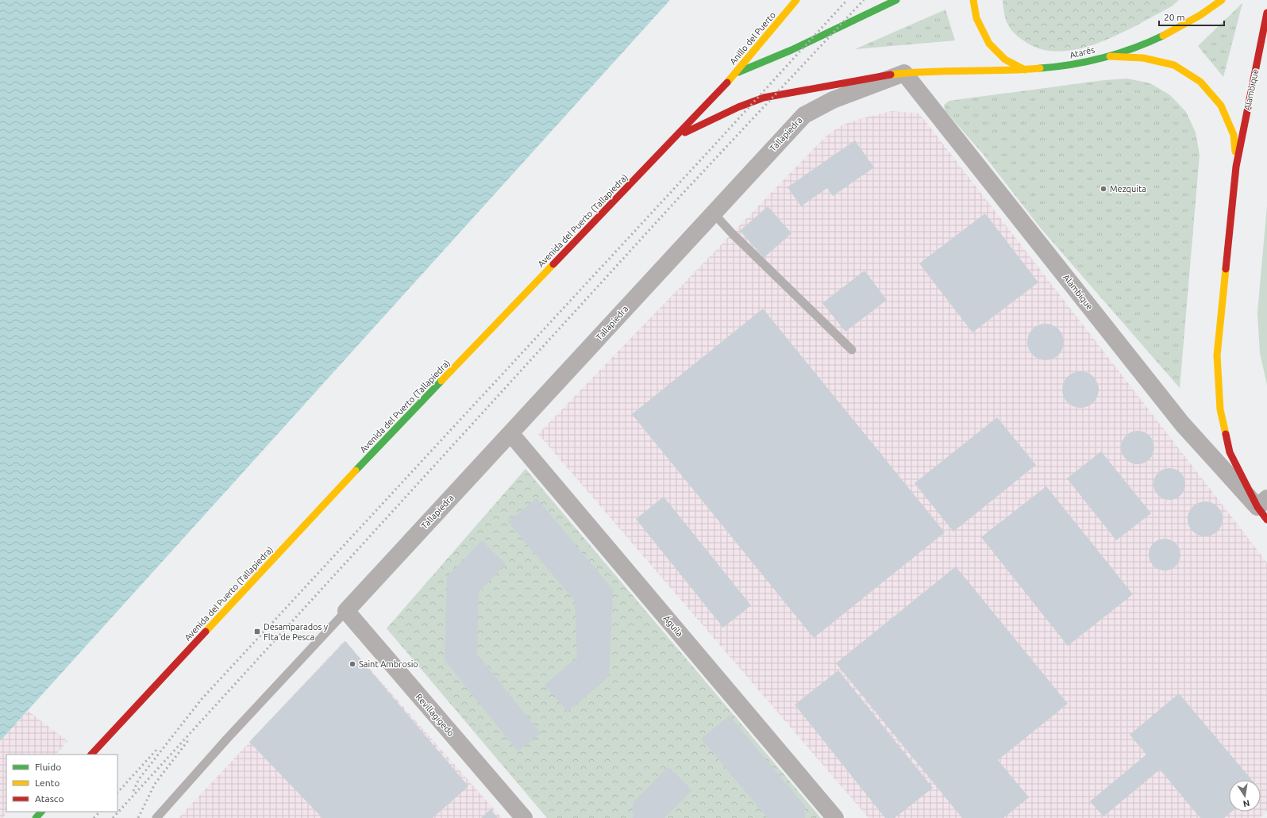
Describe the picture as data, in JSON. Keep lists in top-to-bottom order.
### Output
{
  "streets": {
    "main road": [
      "Anillo del Puerto",
      "Atarés",
      "Alambique",
      "Tallapiedra",
      "Avenida del Puerto (Tallapiedra)"
    ],
    "street": ["Águila", "Revillagigedo"]
  },
  "crossings": [
    ["Anillo del Puerto", "Avenida del Puerto (Tallapiedra)"],
    ["Atarés", "Alambique"],
    ["Atarés", "Tallapiedra"],
    ["Alambique", "Tallapiedra"],
    ["Tallapiedra", "Avenida del Puerto (Tallapiedra)"],
    ["Tallapiedra", "Águila"],
    ["Tallapiedra", "Revillagigedo"]
  ],
  "places": {
    "other": ["Mezquita", "Saint Ambrosio"],
    "transit": ["Desamparados y Flta de Pesca"]
  },
  "legend": ["Fluido", "Lento", "Atasco"],
  "scale_bar": "20 m",
  "north": "bottom"
}
